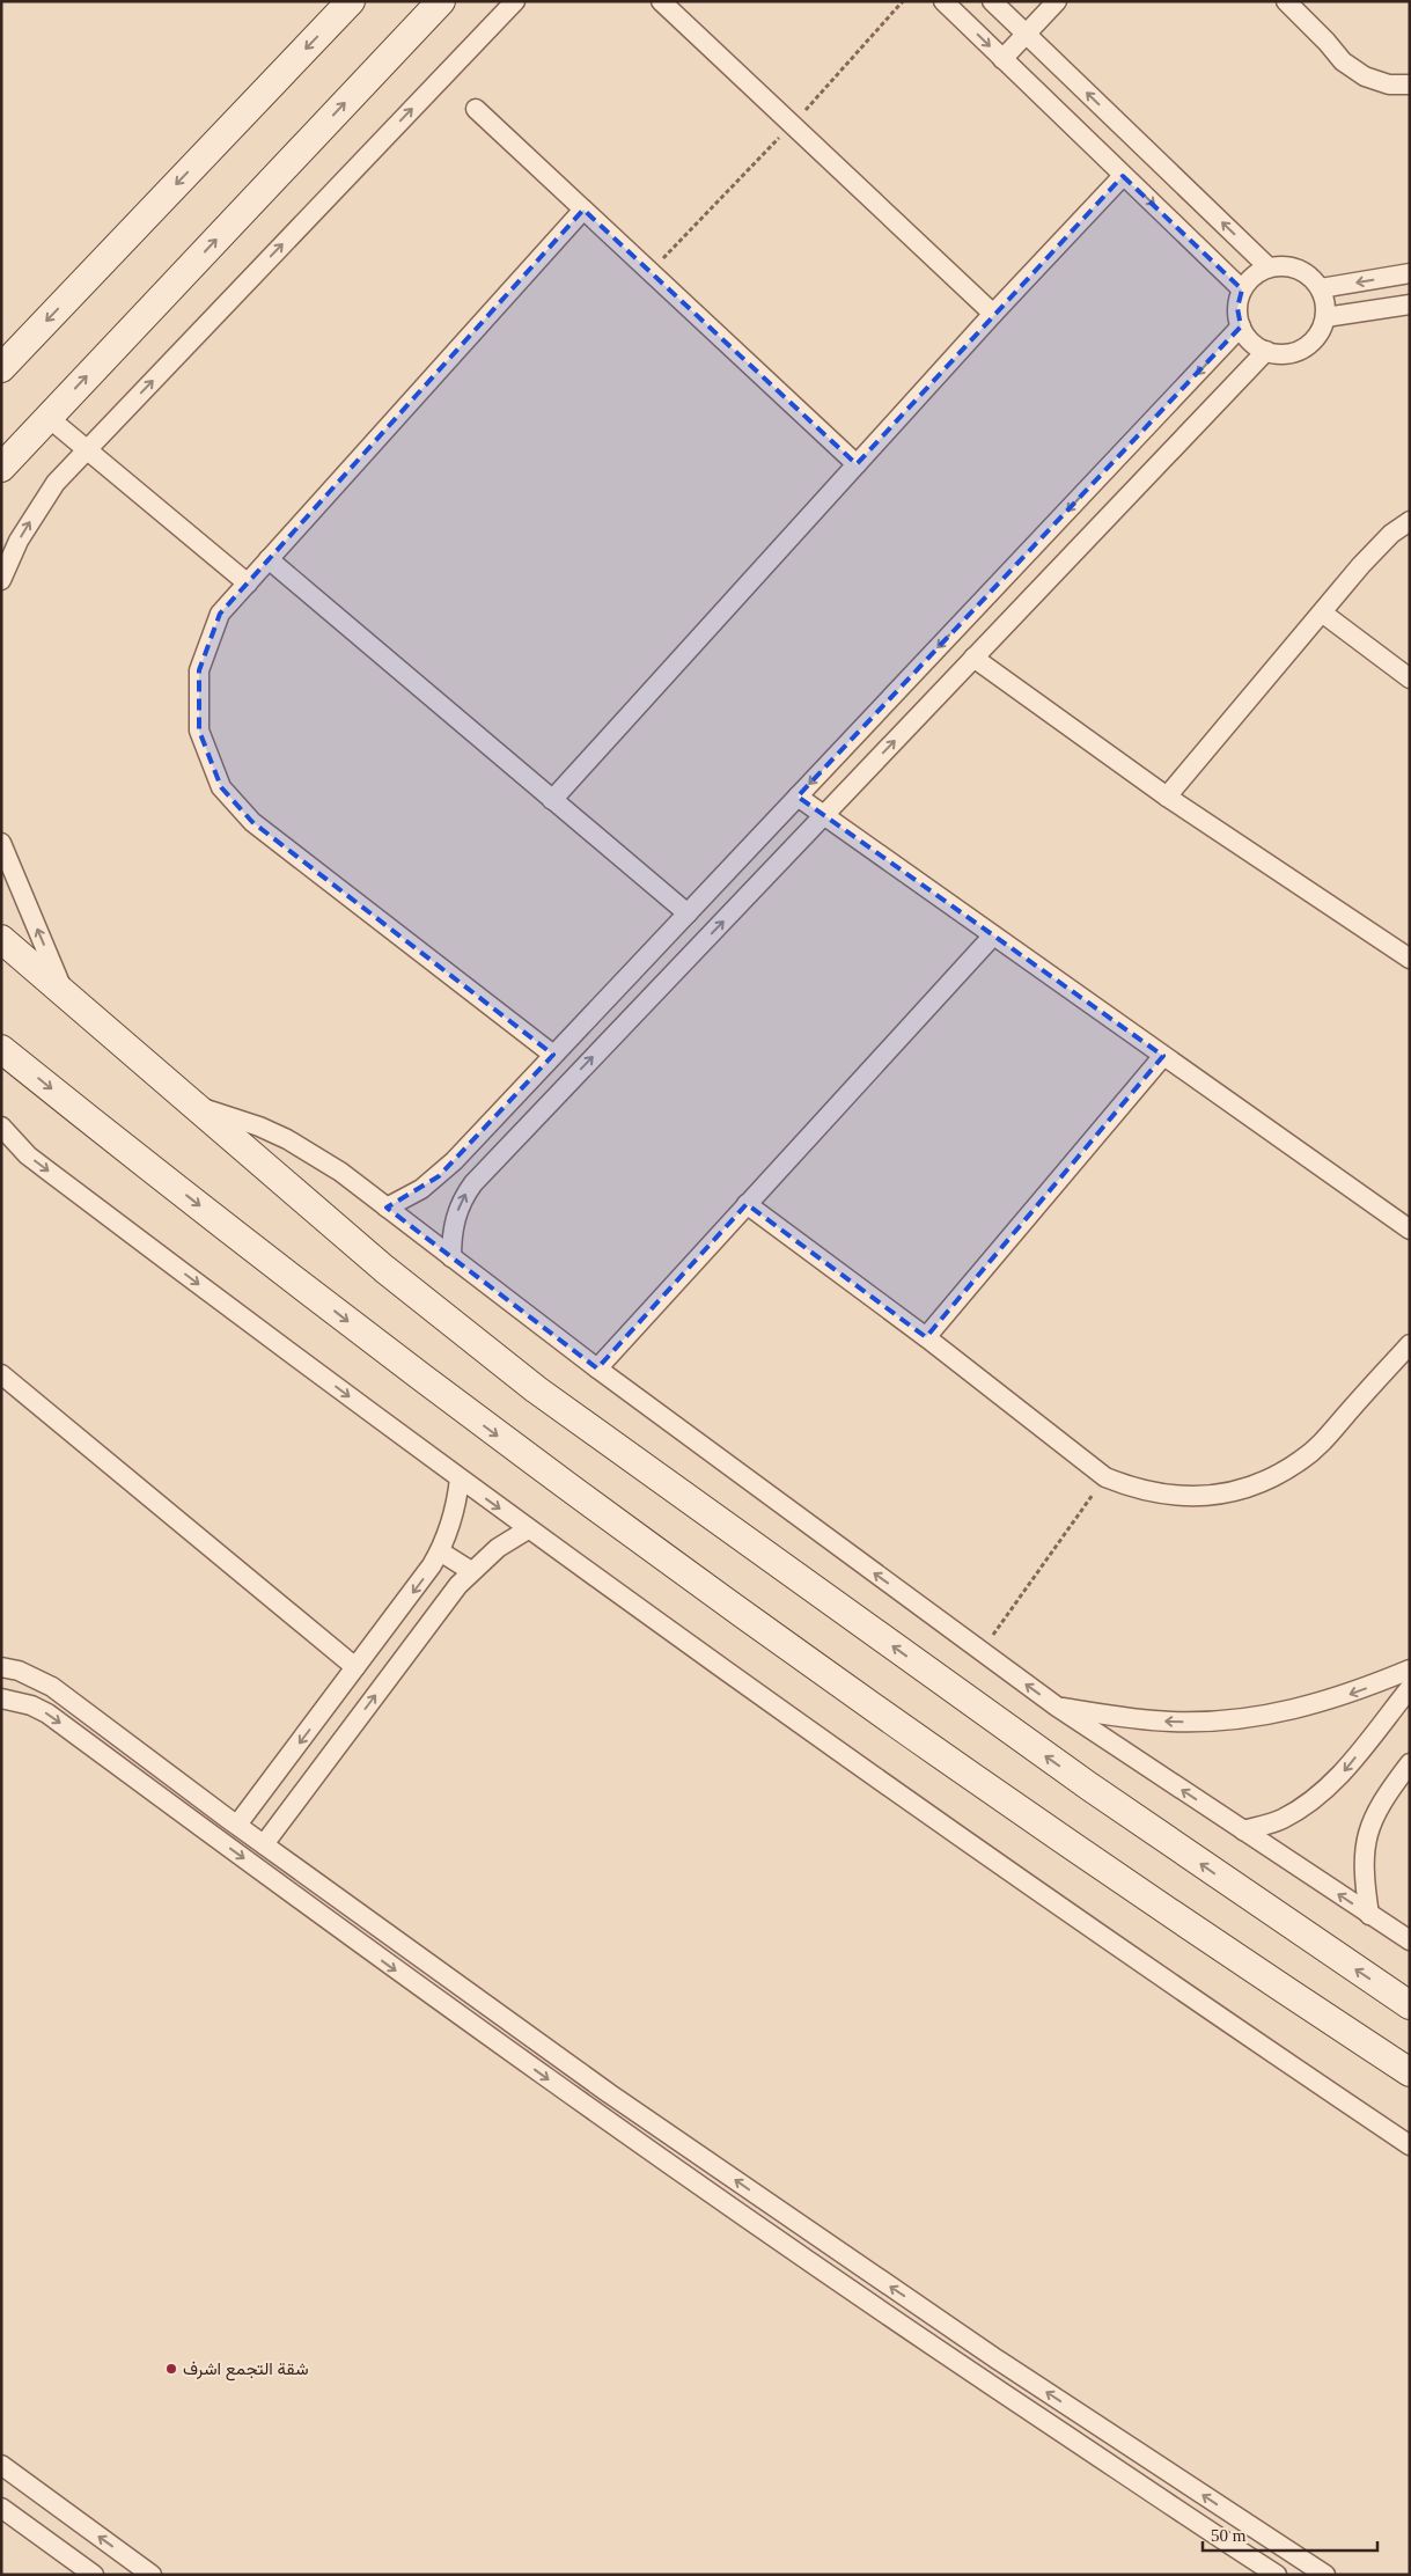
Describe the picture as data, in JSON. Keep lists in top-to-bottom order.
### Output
{
  "places": ["شقة التجمع اشرف"],
  "scale_bar": "50 m"
}
